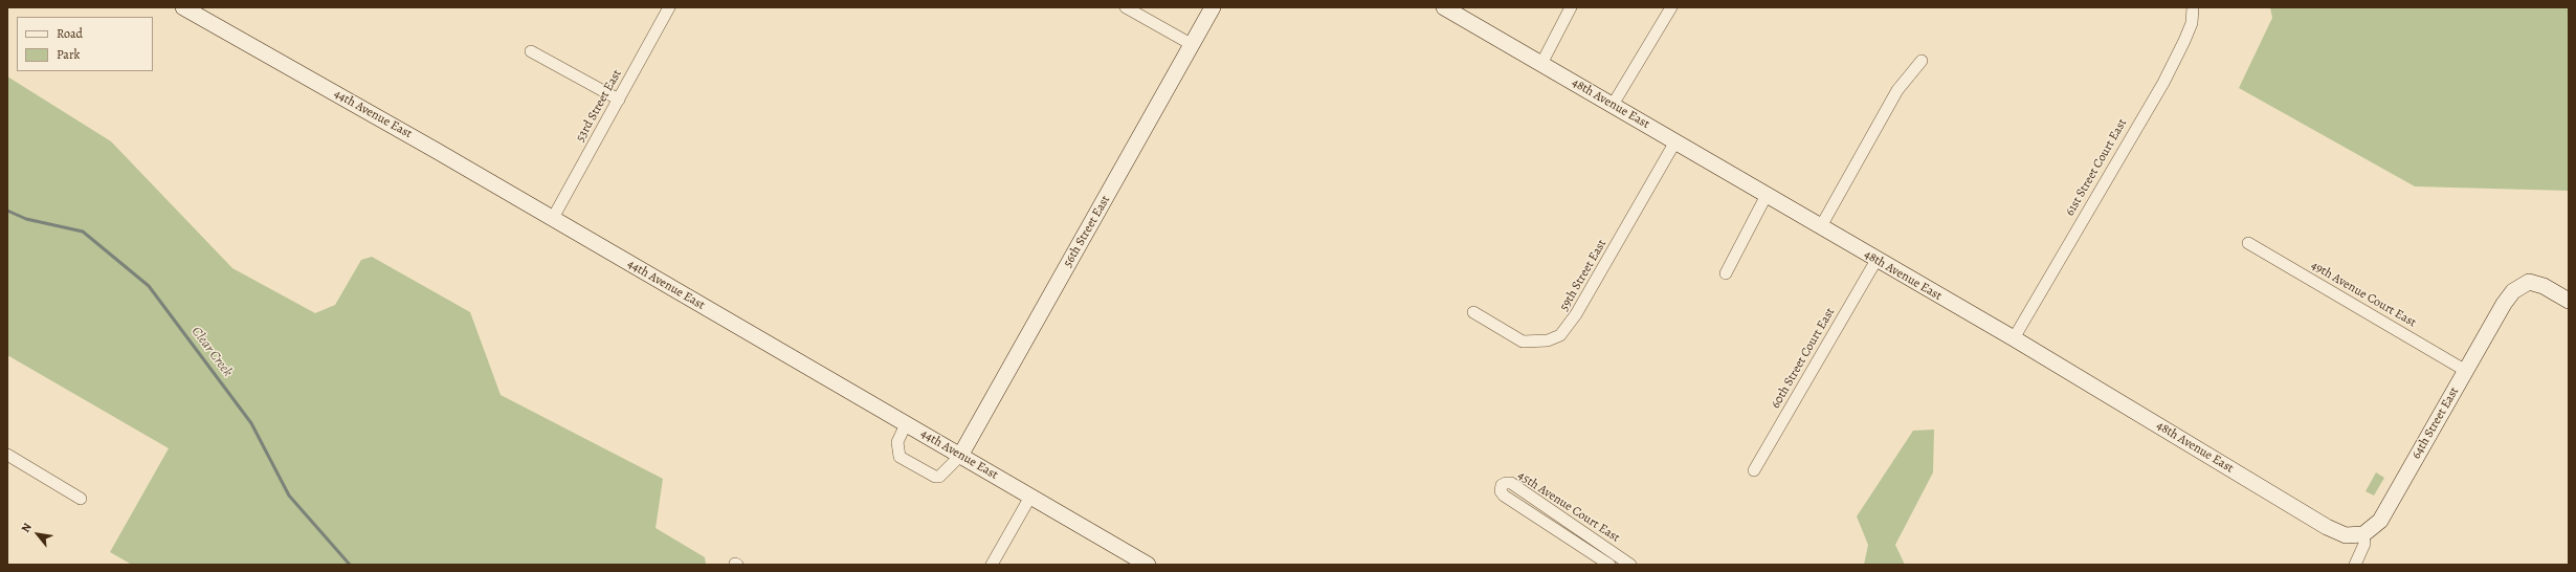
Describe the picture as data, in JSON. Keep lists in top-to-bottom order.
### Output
{
  "streets": {
    "street": [
      "48th Avenue East",
      "53rd Street East",
      "44th Avenue East",
      "61st Street Court East",
      "56th Street East",
      "59th Street East",
      "49th Avenue Court East",
      "60th Street Court East",
      "64th Street East",
      "45th Avenue Court East"
    ]
  },
  "crossings": [
    ["48th Avenue East", "61st Street Court East"],
    ["48th Avenue East", "59th Street East"],
    ["48th Avenue East", "60th Street Court East"],
    ["48th Avenue East", "64th Street East"],
    ["53rd Street East", "44th Avenue East"],
    ["44th Avenue East", "56th Street East"],
    ["49th Avenue Court East", "64th Street East"]
  ],
  "water": ["Clear Creek"],
  "legend": ["Road", "Park"],
  "north": "top left"
}
